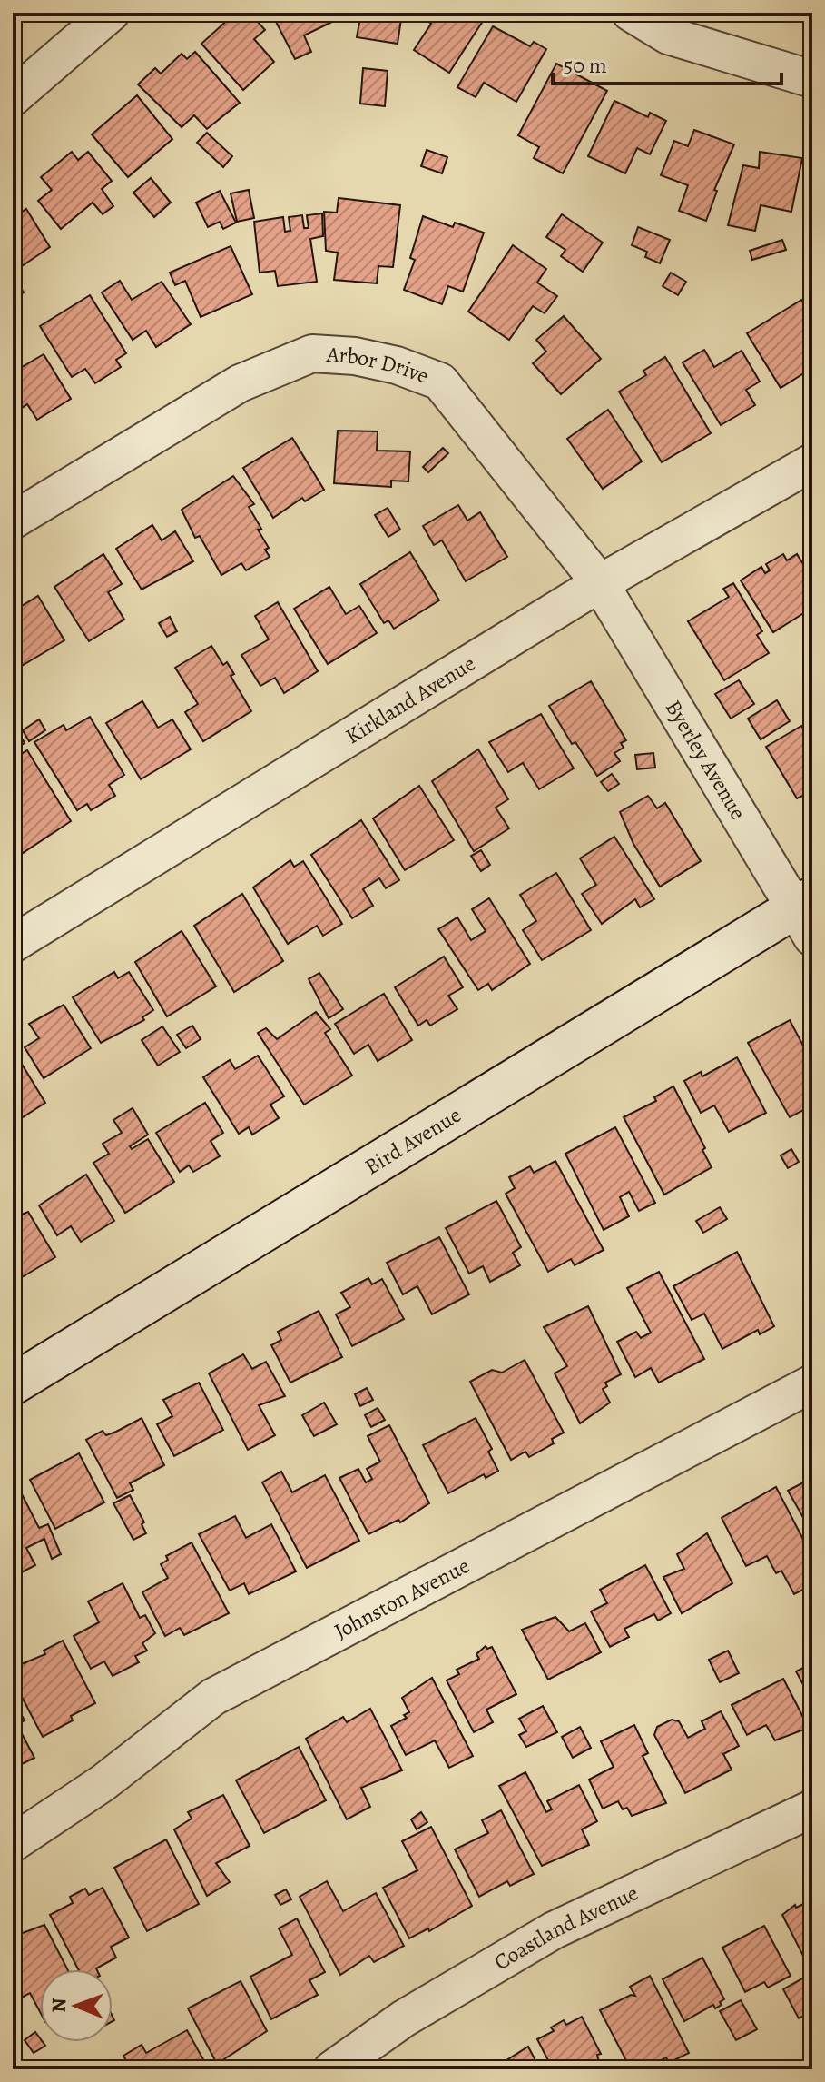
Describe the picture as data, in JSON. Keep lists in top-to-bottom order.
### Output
{
  "streets": {
    "street": [
      "Arbor Drive",
      "Kirkland Avenue",
      "Byerley Avenue",
      "Bird Avenue",
      "Johnston Avenue",
      "Coastland Avenue"
    ]
  },
  "crossings": [
    ["Arbor Drive", "Kirkland Avenue"],
    ["Arbor Drive", "Byerley Avenue"],
    ["Kirkland Avenue", "Byerley Avenue"],
    ["Byerley Avenue", "Bird Avenue"]
  ],
  "scale_bar": "50 m",
  "north": "left"
}
